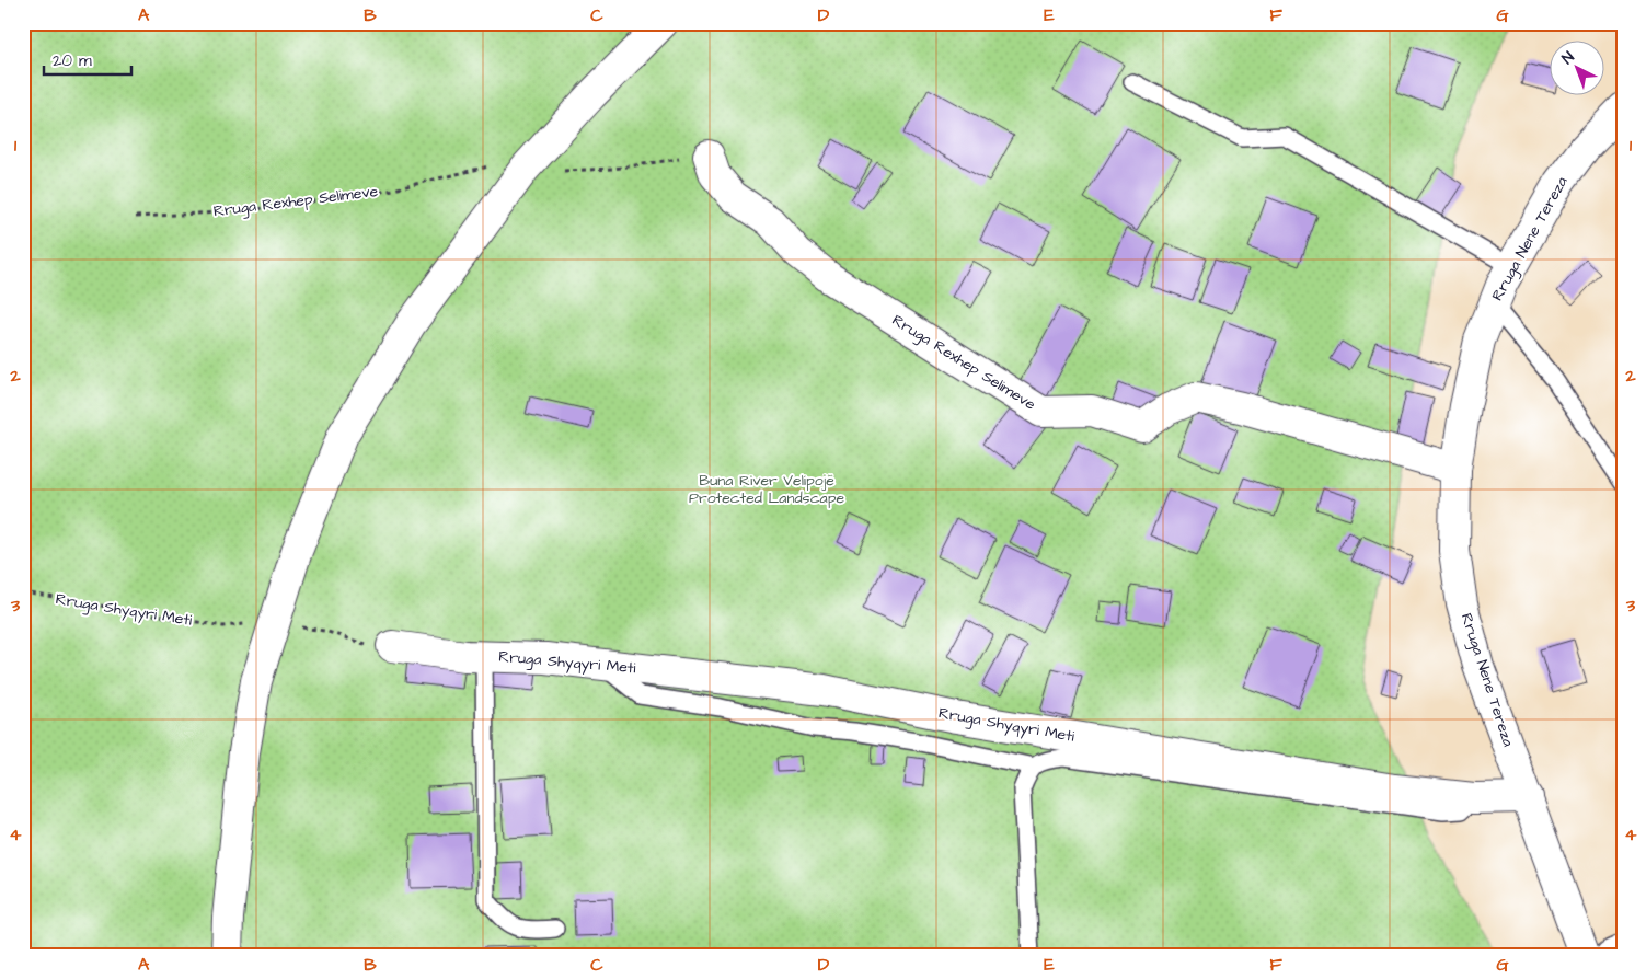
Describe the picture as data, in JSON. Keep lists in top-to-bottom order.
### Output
{
  "streets": {
    "street": ["Rruga Rexhep Selimeve", "Rruga Nene Tereza", "Rruga Shyqyri Meti"]
  },
  "crossings": [
    ["Rruga Rexhep Selimeve", "Rruga Nene Tereza"],
    ["Rruga Nene Tereza", "Rruga Shyqyri Meti"]
  ],
  "parks": ["Buna River Velipojë Protected Landscape"],
  "scale_bar": "20 m",
  "north": "top left",
  "grid": {
    "columns": [
      "A",
      "B",
      "C",
      "D",
      "E",
      "F",
      "G"
    ],
    "rows": [
      "1",
      "2",
      "3",
      "4"
    ]
  }
}
